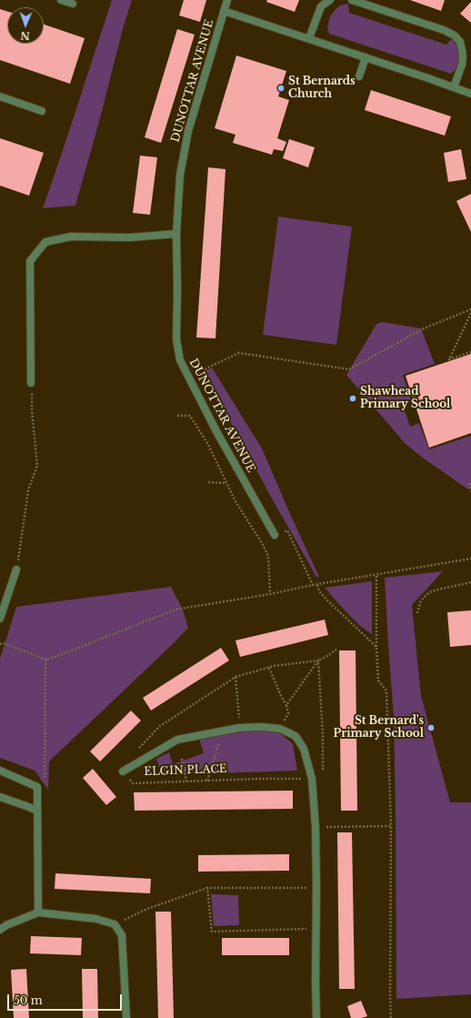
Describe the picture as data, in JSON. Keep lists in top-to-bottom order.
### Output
{
  "streets": {
    "street": ["DUNOTTAR AVENUE", "ELGIN PLACE"]
  },
  "places": ["St Bernards Church", "Shawhead Primary School", "St Bernard's Primary School"],
  "scale_bar": "50 m",
  "north": "bottom"
}
